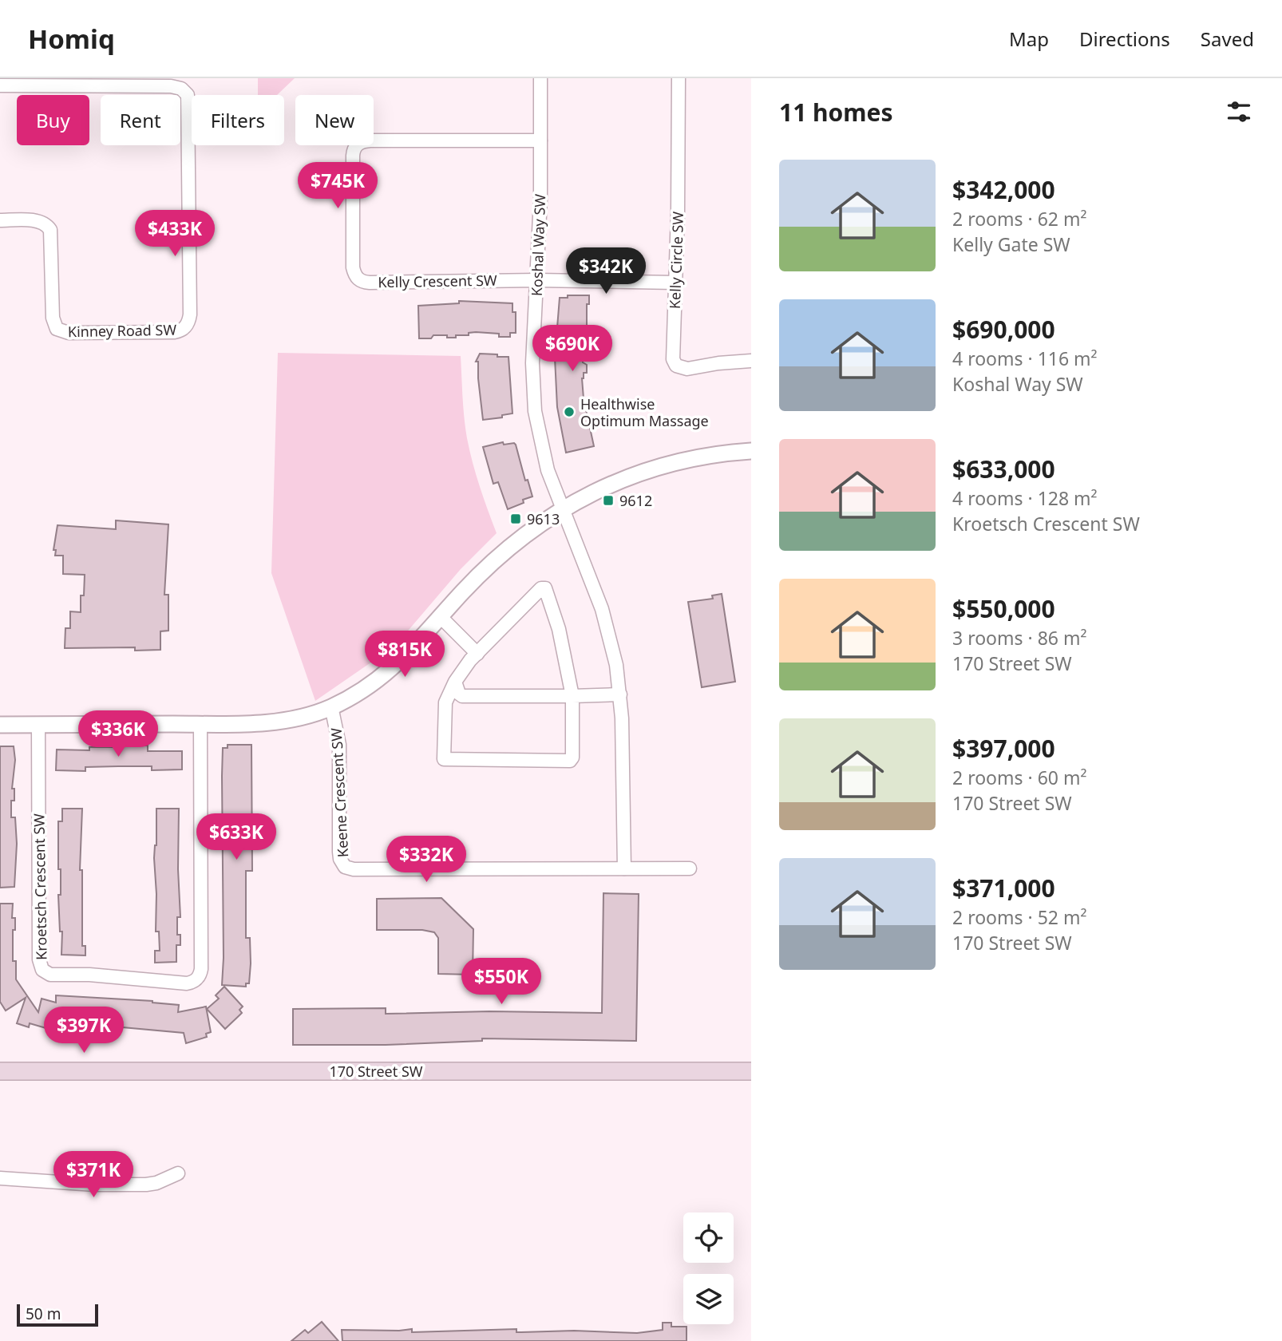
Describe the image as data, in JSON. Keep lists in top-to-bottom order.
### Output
{
  "streets": {
    "main road": ["170 Street SW"],
    "street": [
      "Koshal Way SW",
      "Kelly Circle SW",
      "Kelly Crescent SW",
      "Kinney Road SW",
      "Keene Crescent SW",
      "Kroetsch Crescent SW"
    ]
  },
  "crossings": [
    ["Koshal Way SW", "Kelly Crescent SW"]
  ],
  "places": {
    "other": ["Healthwise Optimum Massage"],
    "transit": ["9612", "9613"]
  },
  "scale_bar": "50 m",
  "page": {
    "header": "Homiq",
    "nav": ["Map", "Directions", "Saved"],
    "heading": "11 homes",
    "chip": [
      "Buy",
      "Rent",
      "Filters",
      "New"
    ],
    "list": [
      {
        "name": "$342,000",
        "note": "2 rooms · 62 m² · Kelly Gate SW"
      },
      {
        "name": "$690,000",
        "note": "4 rooms · 116 m² · Koshal Way SW"
      },
      {
        "name": "$633,000",
        "note": "4 rooms · 128 m² · Kroetsch Crescent SW"
      },
      {
        "name": "$550,000",
        "note": "3 rooms · 86 m² · 170 Street SW"
      },
      {
        "name": "$397,000",
        "note": "2 rooms · 60 m² · 170 Street SW"
      },
      {
        "name": "$371,000",
        "note": "2 rooms · 52 m² · 170 Street SW"
      }
    ],
    "price": [
      "$745K",
      "$433K",
      "$342K",
      "$690K",
      "$815K",
      "$336K",
      "$633K",
      "$332K",
      "$550K",
      "$397K",
      "$371K"
    ],
    "scale": "50 m"
  }
}
